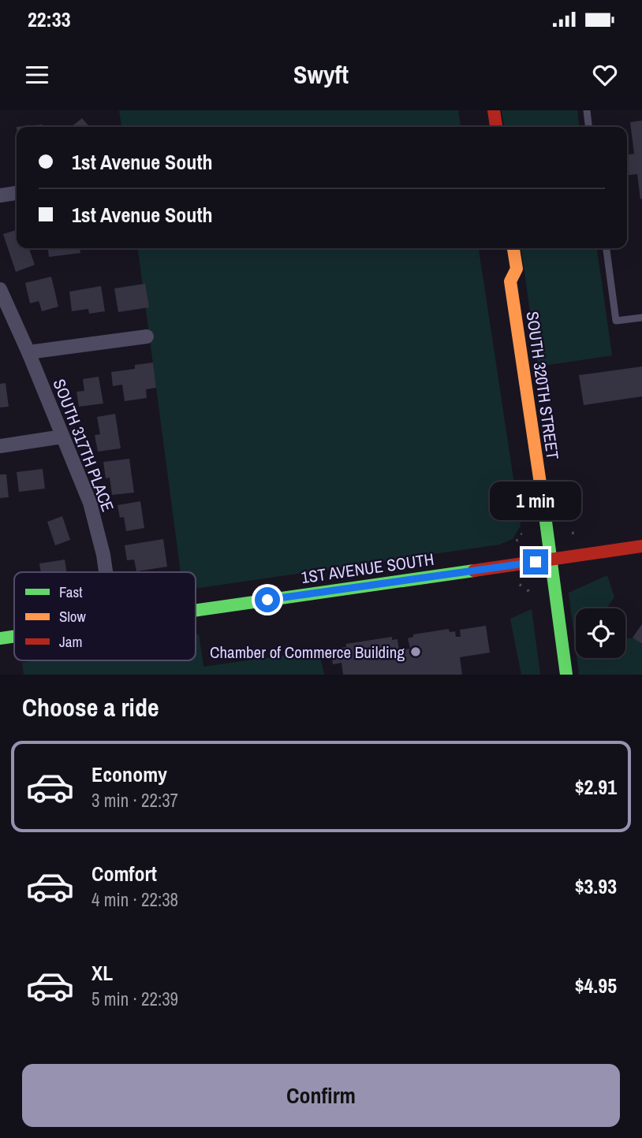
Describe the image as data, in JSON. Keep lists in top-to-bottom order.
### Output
{
  "streets": {
    "main road": ["SOUTH 320TH STREET", "1ST AVENUE SOUTH"],
    "street": ["SOUTH 317TH PLACE"]
  },
  "crossings": [
    ["SOUTH 320TH STREET", "1ST AVENUE SOUTH"]
  ],
  "places": ["Chamber of Commerce Building"],
  "legend": ["Fast", "Slow", "Jam"],
  "page": {
    "status": "22:33",
    "header": "Swyft",
    "banner": ["1st Avenue South", "1st Avenue South"],
    "bubble": "1 min",
    "heading": "Choose a ride",
    "list": [
      {
        "name": "Economy",
        "note": "3 min · 22:37",
        "value": "$2.91"
      },
      {
        "name": "Comfort",
        "note": "4 min · 22:38",
        "value": "$3.93"
      },
      {
        "name": "XL",
        "note": "5 min · 22:39",
        "value": "$4.95"
      }
    ],
    "buttons": "Confirm"
  }
}
